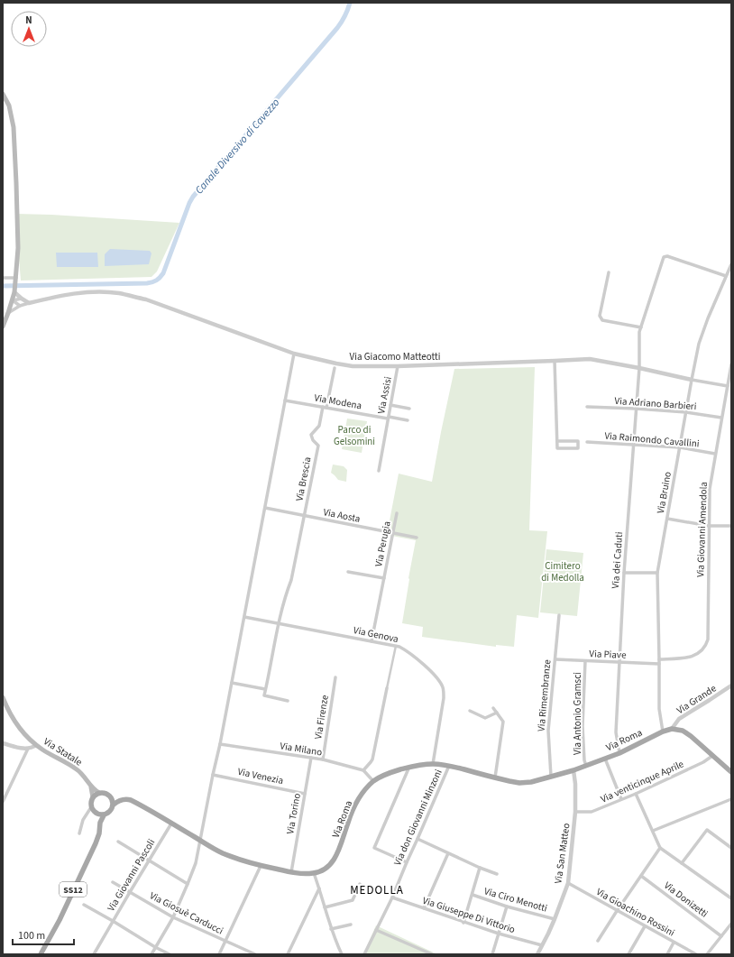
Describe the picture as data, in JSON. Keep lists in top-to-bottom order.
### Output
{
  "streets": {
    "main road": ["Via Roma", "Via Statale", "SS12"],
    "street": [
      "Via Giacomo Matteotti",
      "Via Assisi",
      "Via Modena",
      "Via Adriano Barbieri",
      "Via Raimondo Cavallini",
      "Via Brescia",
      "Via Bruino",
      "Via Aosta",
      "Via Giovanni Amendola",
      "Via Perugia",
      "Via dei Caduti",
      "Via Genova",
      "Via Piave",
      "Via Rimembranze",
      "Via Grande",
      "Via Antonio Gramsci",
      "Via Firenze",
      "Via Milano",
      "Via Venezia",
      "Via venticinque Aprile",
      "Via Torino",
      "Via don Giovanni Minzoni",
      "Via San Matteo",
      "Via Giovanni Pascoli",
      "Via Ciro Menotti",
      "Via Donizetti",
      "Via Gioachino Rossini",
      "Via Giosuè Carducci",
      "Via Giuseppe Di Vittorio"
    ]
  },
  "crossings": [
    ["Via Giacomo Matteotti", "Via Assisi"],
    ["Via Giacomo Matteotti", "Via Bruino"],
    ["Via Giacomo Matteotti", "Via Giovanni Amendola"],
    ["Via Giacomo Matteotti", "Via dei Caduti"],
    ["Via Assisi", "Via Modena"],
    ["Via Modena", "Via Brescia"],
    ["Via Adriano Barbieri", "Via Bruino"],
    ["Via Adriano Barbieri", "Via Giovanni Amendola"],
    ["Via Adriano Barbieri", "Via dei Caduti"],
    ["Via Raimondo Cavallini", "Via Bruino"],
    ["Via Raimondo Cavallini", "Via Giovanni Amendola"],
    ["Via Raimondo Cavallini", "Via dei Caduti"],
    ["Via Brescia", "Via Aosta"],
    ["Via Bruino", "Via Giovanni Amendola"],
    ["Via Bruino", "Via dei Caduti"],
    ["Via Bruino", "Via Piave"],
    ["Via Bruino", "Via Roma"],
    ["Via Aosta", "Via Perugia"],
    ["Via Perugia", "Via Genova"],
    ["Via dei Caduti", "Via Piave"],
    ["Via dei Caduti", "Via Roma"],
    ["Via Genova", "Via Roma"],
    ["Via Piave", "Via Rimembranze"],
    ["Via Piave", "Via Antonio Gramsci"],
    ["Via Rimembranze", "Via Roma"],
    ["Via Grande", "Via Roma"],
    ["Via Antonio Gramsci", "Via Roma"],
    ["Via Firenze", "Via Milano"],
    ["Via Roma", "Via Statale"],
    ["Via Roma", "Via Torino"],
    ["Via Roma", "Via don Giovanni Minzoni"],
    ["Via Roma", "Via San Matteo"],
    ["Via Roma", "Via Giovanni Pascoli"],
    ["Via Milano", "Via Torino"],
    ["Via Venezia", "Via Torino"],
    ["Via venticinque Aprile", "Via San Matteo"],
    ["Via don Giovanni Minzoni", "Via Giuseppe Di Vittorio"],
    ["Via San Matteo", "Via Ciro Menotti"],
    ["Via San Matteo", "Via Gioachino Rossini"],
    ["Via San Matteo", "Via Giuseppe Di Vittorio"],
    ["Via Giovanni Pascoli", "Via Giosuè Carducci"]
  ],
  "districts": ["MEDOLLA"],
  "water": ["Canale Diversivo di Cavezzo"],
  "parks": ["Parco di Gelsomini", "Cimitero di Medolla"],
  "scale_bar": "100 m",
  "north": "top"
}
